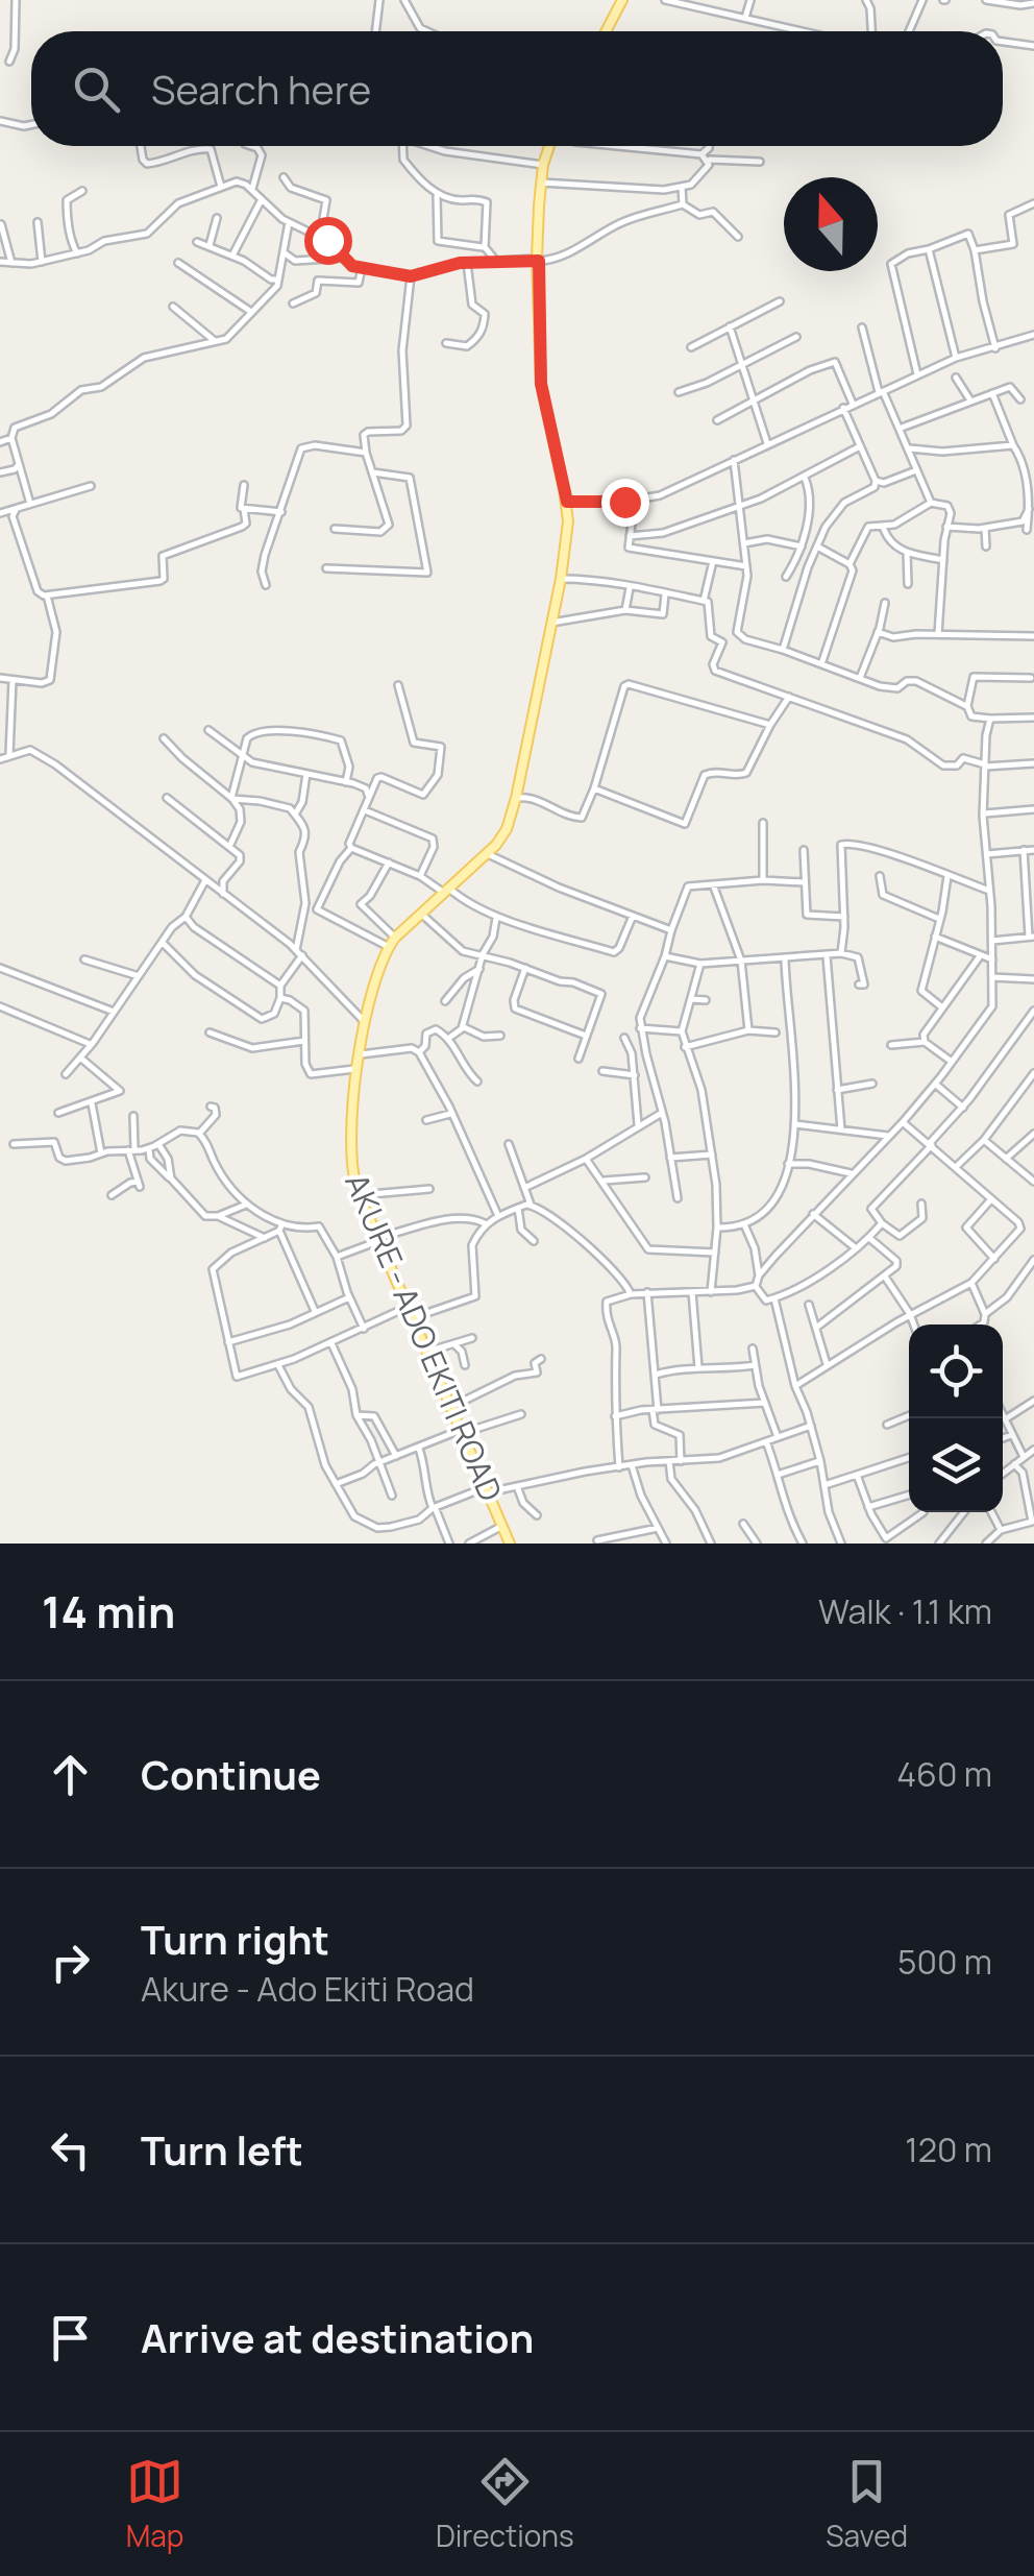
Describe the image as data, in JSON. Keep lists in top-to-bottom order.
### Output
{
  "streets": {
    "main road": ["AKURE - ADO EKITI ROAD"]
  },
  "north": "top",
  "page": {
    "search": "Search here",
    "heading": ["14 min", "Walk · 1.1 km"],
    "list": [
      ["Continue", "460 m"],
      ["Turn right", "Akure - Ado Ekiti Road", "500 m"],
      ["Turn left", "120 m"],
      "Arrive at destination"
    ],
    "nav": ["Map", "Directions", "Saved"]
  }
}
